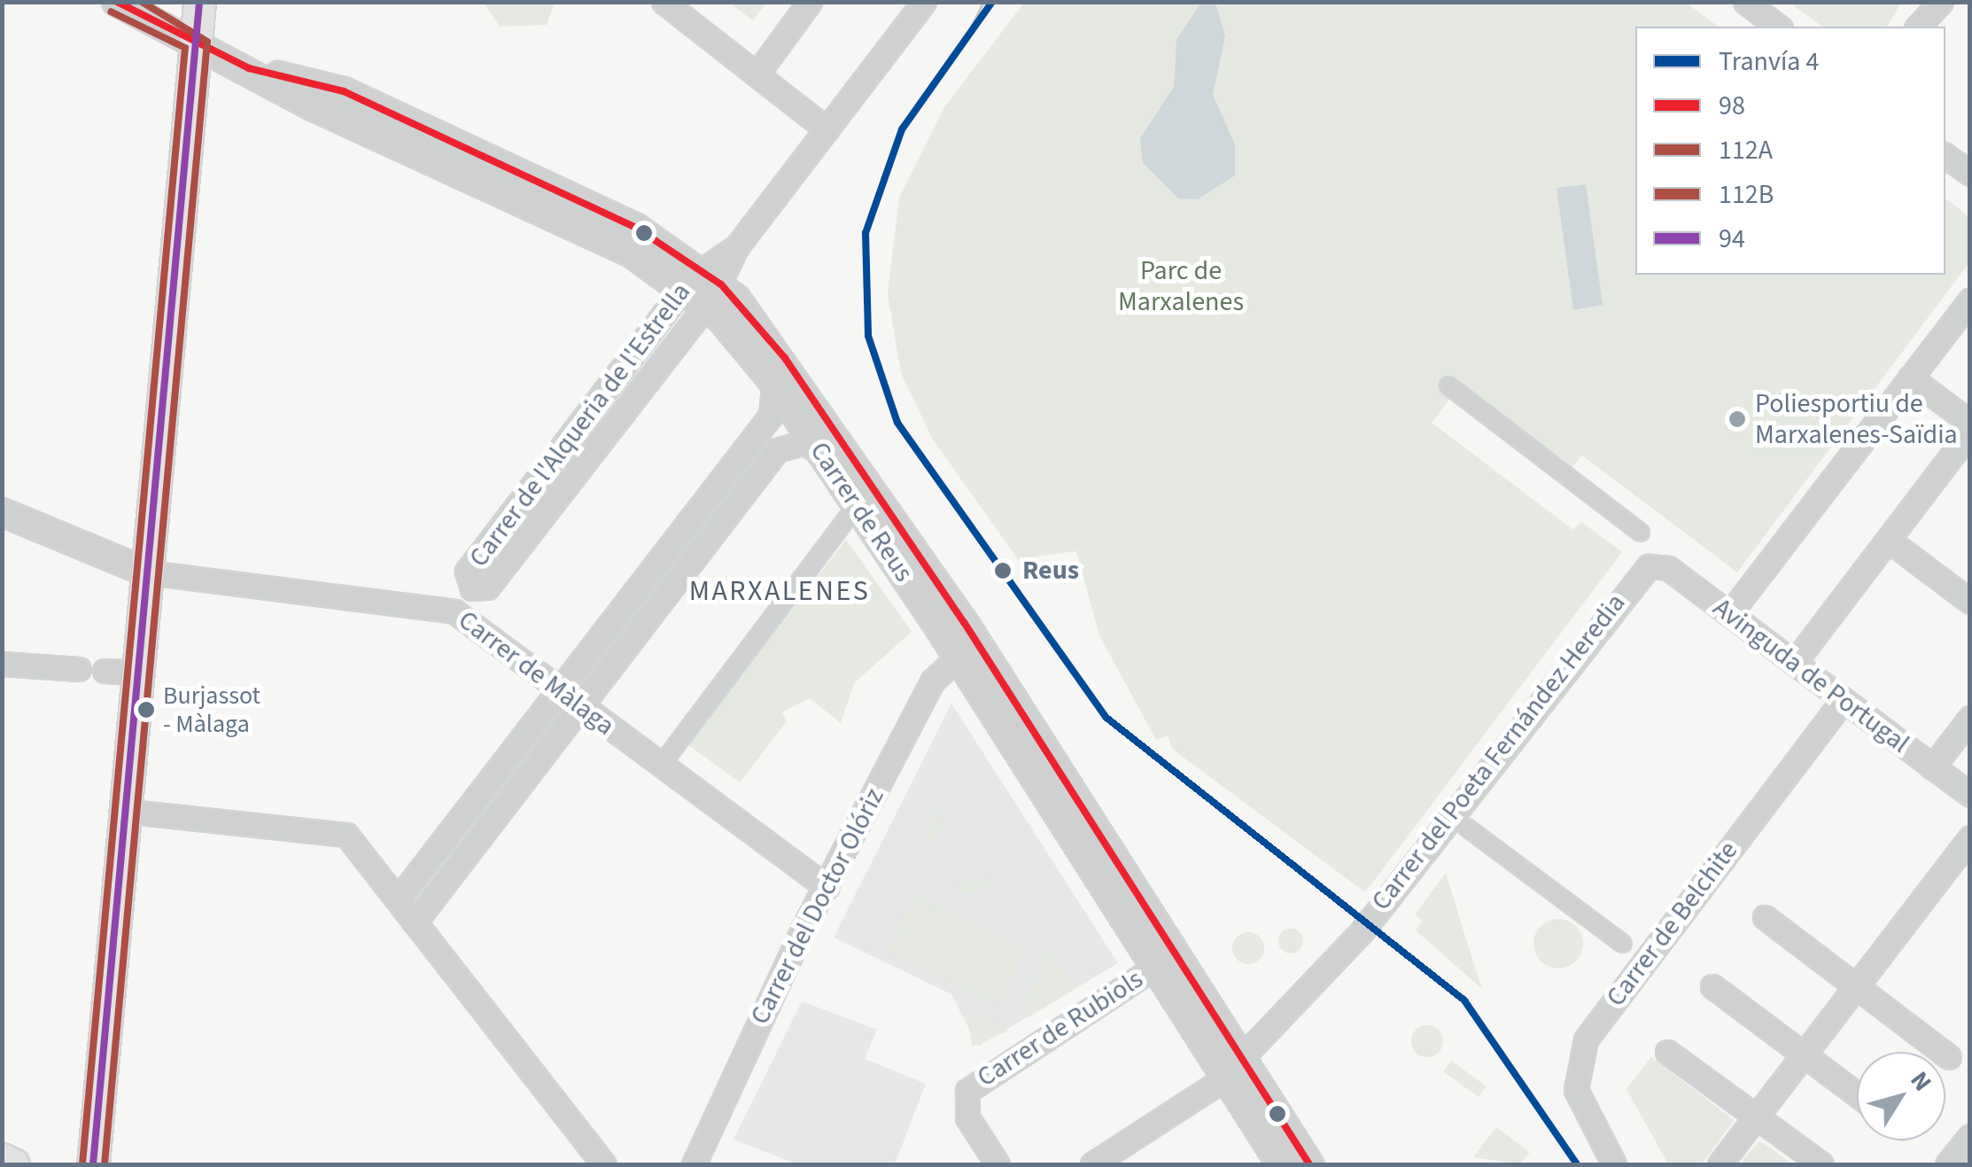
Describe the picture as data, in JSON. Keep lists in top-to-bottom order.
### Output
{
  "streets": {
    "street": [
      "Carrer de l'Alqueria de l'Estrella",
      "Carrer de Reus",
      "Carrer de Màlaga",
      "Avinguda de Portugal",
      "Carrer del Poeta Fernández Heredia",
      "Carrer del Doctor Olóriz",
      "Carrer de Belchite",
      "Carrer de Rubiols"
    ]
  },
  "crossings": [
    ["Carrer de l'Alqueria de l'Estrella", "Carrer de Reus"],
    ["Carrer de l'Alqueria de l'Estrella", "Carrer de Màlaga"],
    ["Carrer de Reus", "Carrer del Poeta Fernández Heredia"],
    ["Carrer de Reus", "Carrer del Doctor Olóriz"],
    ["Carrer de Reus", "Carrer de Rubiols"],
    ["Carrer de Màlaga", "Carrer del Doctor Olóriz"],
    ["Avinguda de Portugal", "Carrer del Poeta Fernández Heredia"],
    ["Avinguda de Portugal", "Carrer de Belchite"]
  ],
  "districts": ["MARXALENES"],
  "parks": ["Parc de Marxalenes"],
  "places": ["Poliesportiu de Marxalenes-Saïdia", "Reus", "Burjassot - Màlaga"],
  "lines": [
    "tram line 4",
    "transit line 98",
    "transit line 112A",
    "transit line 94",
    "transit line 112B"
  ],
  "legend": [
    "Tranvía 4",
    "98",
    "112A",
    "112B",
    "94"
  ],
  "north": "top right"
}
